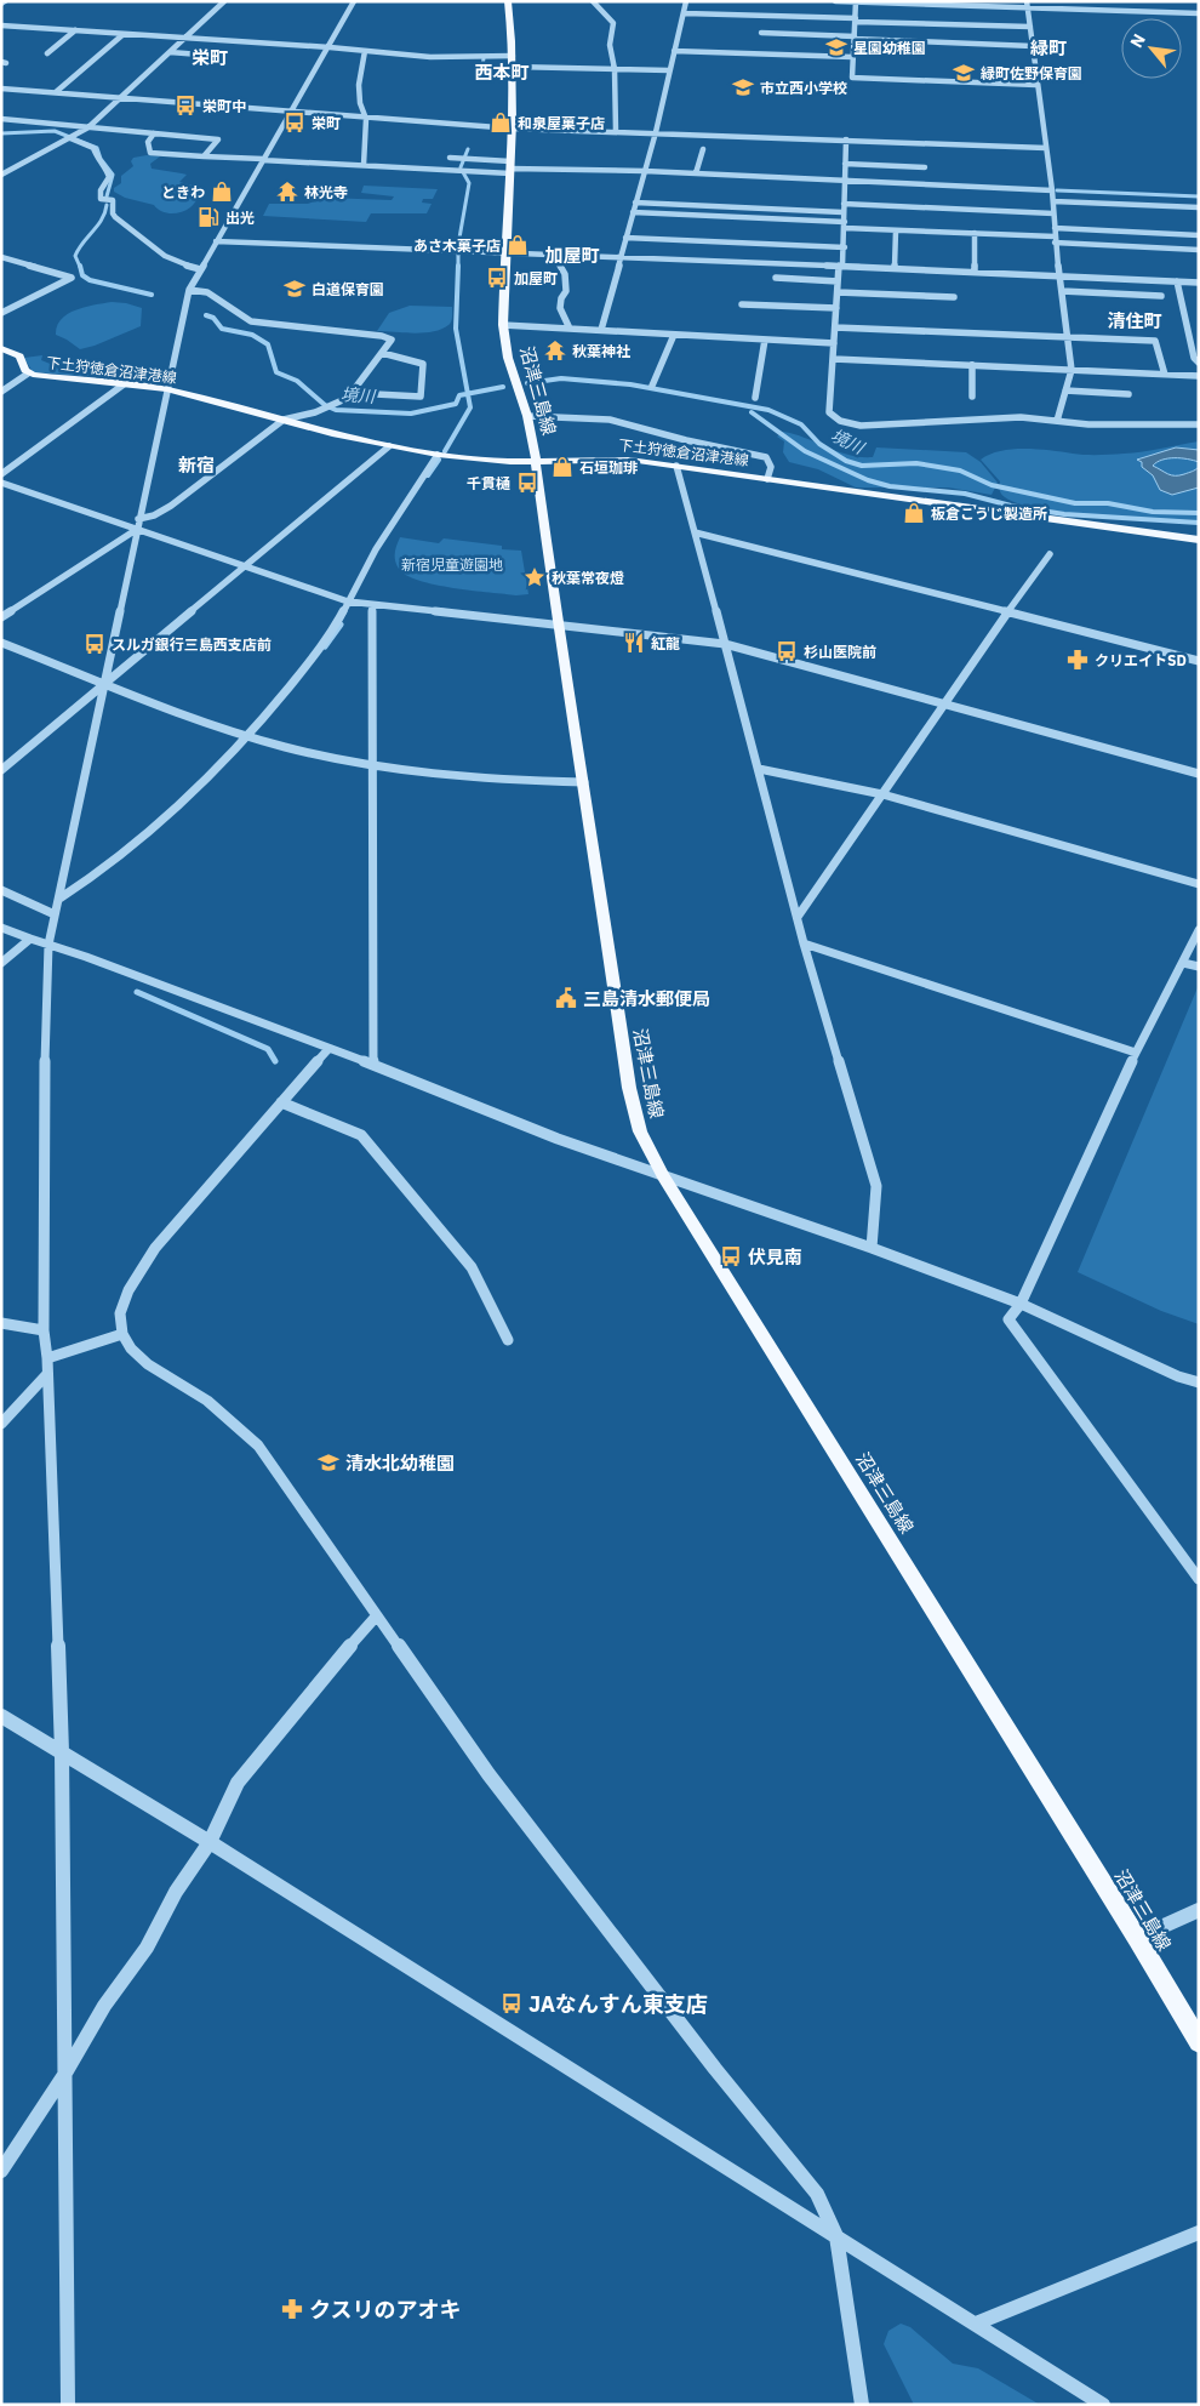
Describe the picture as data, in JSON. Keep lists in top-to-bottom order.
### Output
{
  "streets": {
    "main road": ["下土狩徳倉沼津港線", "沼津三島線"]
  },
  "crossings": [
    ["下土狩徳倉沼津港線", "沼津三島線"]
  ],
  "districts": [
    "緑町",
    "栄町",
    "西本町",
    "加屋町",
    "清住町",
    "新宿"
  ],
  "water": ["境川"],
  "parks": ["新宿児童遊園地"],
  "places": {
    "school or university": [
      "星園幼稚園",
      "緑町佐野保育園",
      "市立西小学校",
      "白道保育園",
      "清水北幼稚園"
    ],
    "bus stop": [
      "栄町中",
      "栄町",
      "加屋町",
      "千貫樋",
      "スルガ銀行三島西支店前",
      "杉山医院前",
      "伏見南",
      "JAなんすん東支店"
    ],
    "shop": [
      "和泉屋菓子店",
      "ときわ",
      "あさ木菓子店",
      "石垣珈琲",
      "板倉こうじ製造所"
    ],
    "temple": ["林光寺", "秋葉神社"],
    "fuel station": ["出光"],
    "place": ["秋葉常夜燈"],
    "restaurant": ["紅龍"],
    "pharmacy": ["クリエイトSD", "クスリのアオキ"],
    "public building": ["三島清水郵便局"]
  },
  "north": "top left"
}
